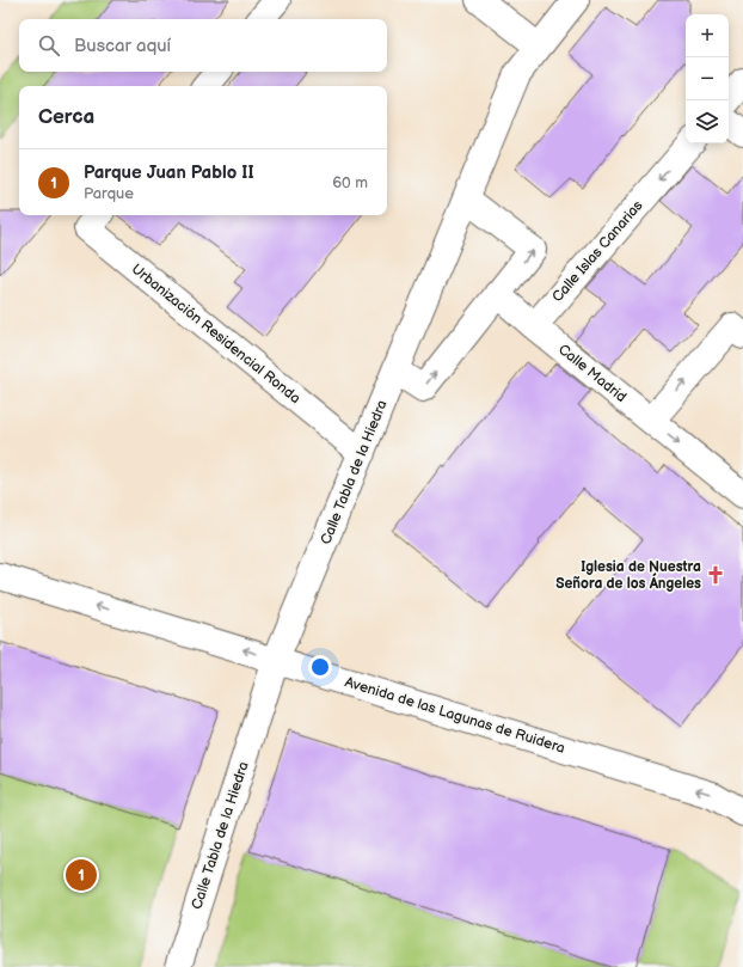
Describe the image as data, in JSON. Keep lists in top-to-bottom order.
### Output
{
  "streets": {
    "street": [
      "Calle Islas Canarias",
      "Urbanización Residencial Ronda",
      "Calle Madrid",
      "Calle Tabla de la Hiedra",
      "Avenida de las Lagunas de Ruidera"
    ]
  },
  "crossings": [
    ["Calle Islas Canarias", "Calle Madrid"],
    ["Urbanización Residencial Ronda", "Calle Tabla de la Hiedra"],
    ["Calle Tabla de la Hiedra", "Avenida de las Lagunas de Ruidera"]
  ],
  "one_way": ["Calle Madrid", "Avenida de las Lagunas de Ruidera"],
  "places": {
    "church": ["Iglesia de Nuestra Señora de los Ángeles"]
  },
  "page": {
    "map_buttons": ["+", "−"],
    "search": "Buscar aquí",
    "heading": "Cerca",
    "list": [
      {
        "mark": "1",
        "name": "Parque Juan Pablo II",
        "note": "Parque",
        "value": "60 m"
      }
    ],
    "pins": "1"
  }
}
